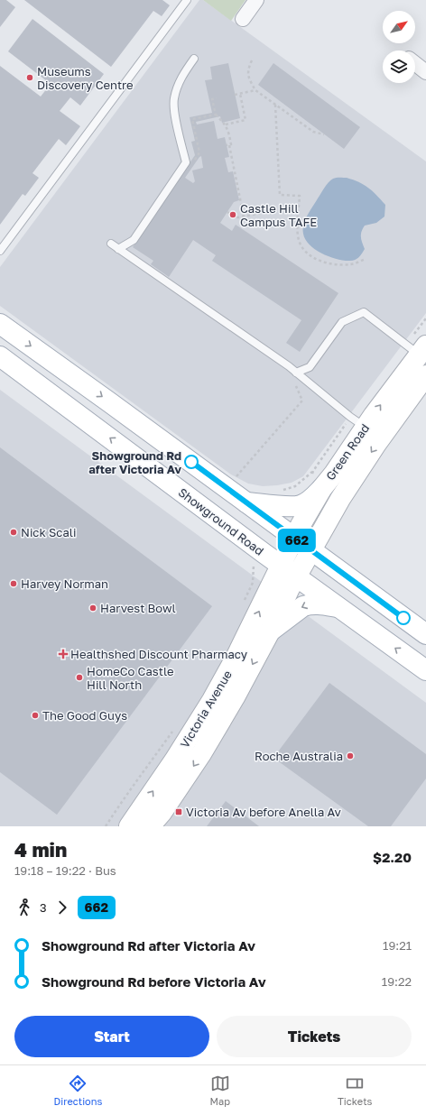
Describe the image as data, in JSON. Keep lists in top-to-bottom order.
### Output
{
  "streets": {
    "main road": ["Green Road", "Showground Road", "Victoria Avenue"]
  },
  "crossings": [
    ["Green Road", "Showground Road"],
    ["Green Road", "Victoria Avenue"],
    ["Showground Road", "Victoria Avenue"]
  ],
  "places": {
    "other": [
      "Museums Discovery Centre",
      "Castle Hill Campus TAFE",
      "Showground Rd after Victoria Av",
      "Nick Scali",
      "Harvey Norman",
      "Harvest Bowl",
      "HomeCo Castle Hill North",
      "The Good Guys",
      "Roche Australia"
    ],
    "health": ["Healthshed Discount Pharmacy"],
    "transit": ["Victoria Av before Anella Av"]
  },
  "lines": ["bus line 662"],
  "north": "top right",
  "page": {
    "on_map": "662",
    "heading": ["4 min", "19:18 – 19:22 · Bus", "$2.20"],
    "legs": ["3", "662"],
    "list": [
      {
        "name": "Showground Rd after Victoria Av",
        "value": "19:21"
      },
      {
        "name": "Showground Rd before Victoria Av",
        "value": "19:22"
      }
    ],
    "buttons": ["Start", "Tickets"],
    "tabs": ["Directions", "Map", "Tickets"]
  }
}
